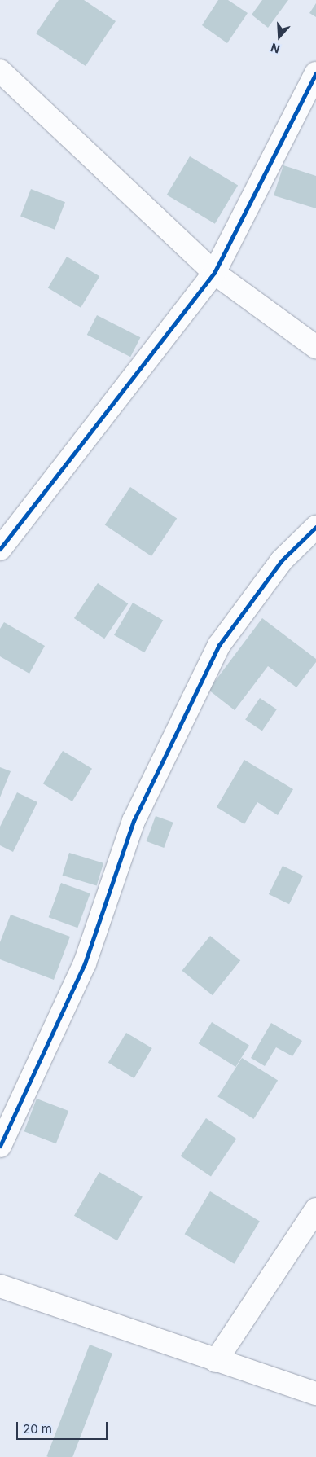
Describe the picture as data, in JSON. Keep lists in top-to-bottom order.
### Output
{
  "scale_bar": "20 m",
  "north": "bottom"
}
